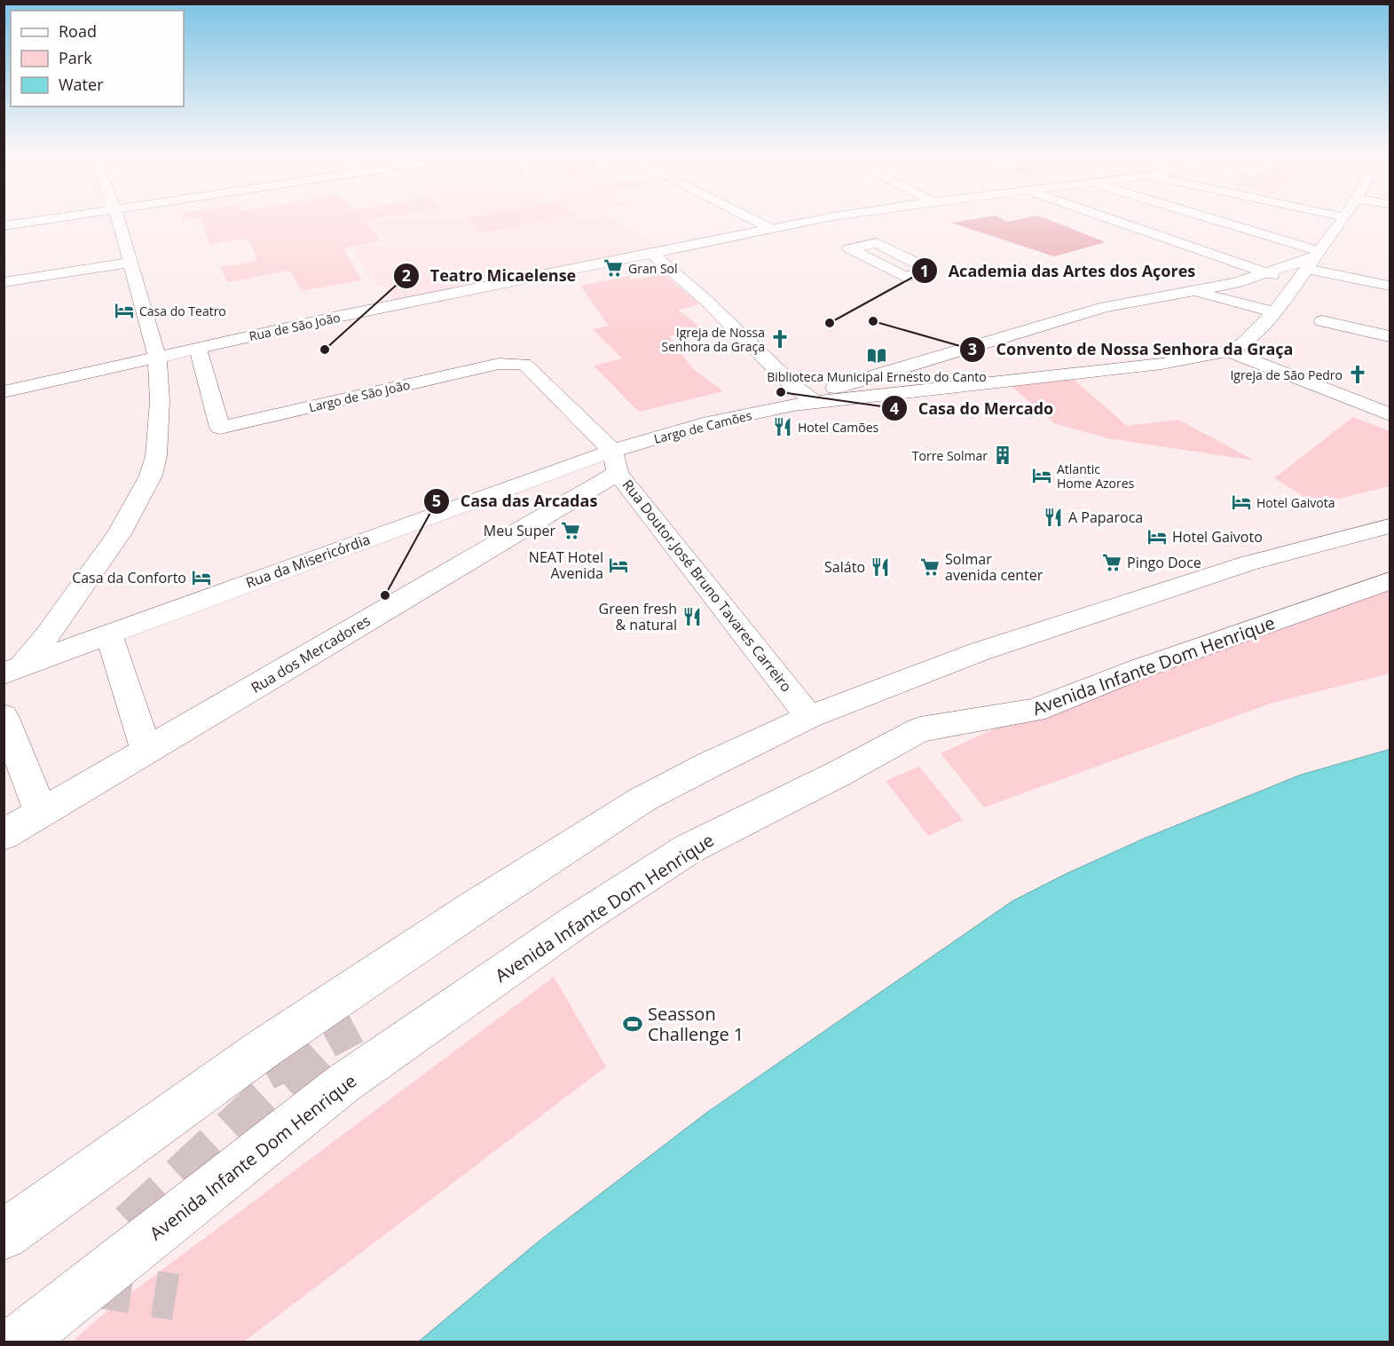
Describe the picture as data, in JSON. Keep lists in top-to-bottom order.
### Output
{
  "streets": {
    "street": [
      "Rua de São João",
      "Largo de São João",
      "Largo de Camões",
      "Rua da Misericórdia",
      "Rua Doutor.José Bruno Tavares Carreiro",
      "Rua dos Mercadores",
      "Avenida Infante Dom Henrique"
    ]
  },
  "crossings": [
    ["Rua de São João", "Largo de São João"],
    ["Largo de São João", "Largo de Camões"],
    ["Largo de São João", "Rua da Misericórdia"],
    ["Largo de São João", "Rua Doutor.José Bruno Tavares Carreiro"],
    ["Largo de São João", "Rua dos Mercadores"],
    ["Largo de Camões", "Rua da Misericórdia"],
    ["Largo de Camões", "Rua Doutor.José Bruno Tavares Carreiro"],
    ["Largo de Camões", "Rua dos Mercadores"],
    ["Rua da Misericórdia", "Rua Doutor.José Bruno Tavares Carreiro"],
    ["Rua da Misericórdia", "Rua dos Mercadores"],
    ["Rua Doutor.José Bruno Tavares Carreiro", "Rua dos Mercadores"]
  ],
  "places": {
    "supermarket": [
      "Gran Sol",
      "Meu Super",
      "Pingo Doce",
      "Solmar avenida center"
    ],
    "hotel": [
      "Casa do Teatro",
      "Atlantic Home Azores",
      "Hotel Gaivota",
      "Hotel Gaivoto",
      "NEAT Hotel Avenida",
      "Casa da Conforto"
    ],
    "other": [
      "Convento de Nossa Senhora da Graça",
      "Academia das Artes dos Açores",
      "Teatro Micaelense",
      "Casa do Mercado",
      "Casa das Arcadas"
    ],
    "church": ["Igreja de Nossa Senhora da Graça", "Igreja de São Pedro"],
    "library": ["Biblioteca Municipal Ernesto do Canto"],
    "restaurant": [
      "Hotel Camões",
      "A Paparoca",
      "Saláto",
      "Green fresh & natural"
    ],
    "building": ["Torre Solmar"],
    "sports": ["Seasson Challenge 1"]
  },
  "legend": ["Road", "Park", "Water"]
}
